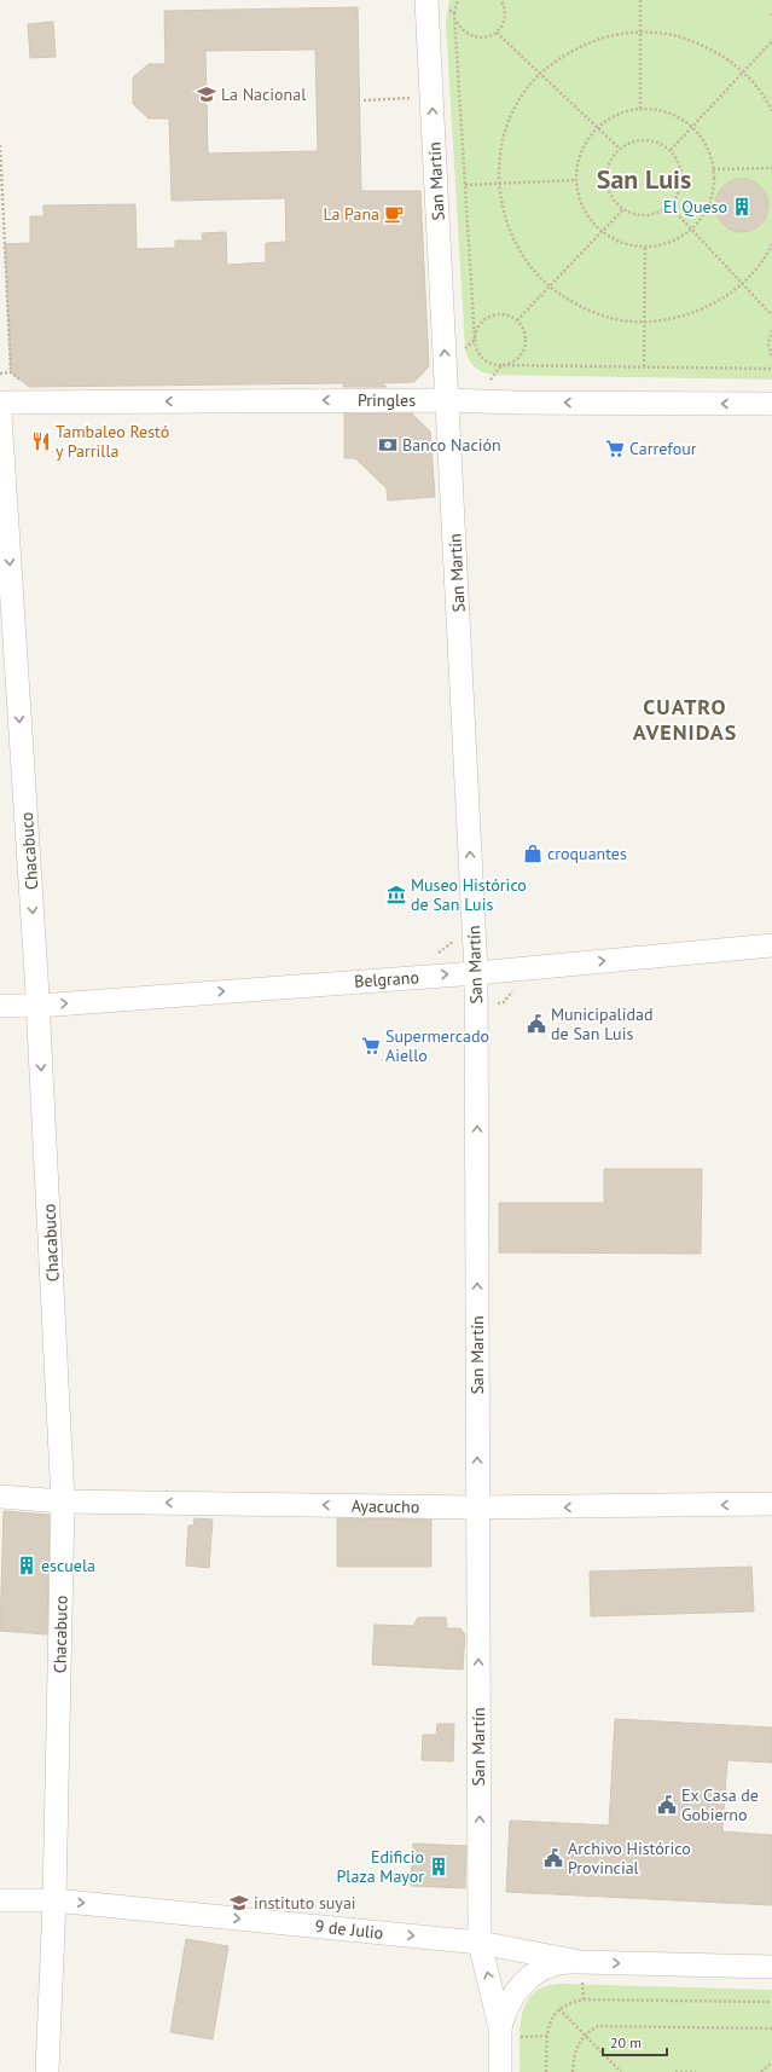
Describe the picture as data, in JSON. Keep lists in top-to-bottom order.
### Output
{
  "streets": {
    "street": [
      "San Martín",
      "Pringles",
      "Chacabuco",
      "Belgrano",
      "Ayacucho",
      "9 de Julio"
    ]
  },
  "crossings": [
    ["San Martín", "Pringles"],
    ["San Martín", "Belgrano"],
    ["San Martín", "Ayacucho"],
    ["San Martín", "9 de Julio"],
    ["Chacabuco", "Belgrano"],
    ["Chacabuco", "Ayacucho"],
    ["Chacabuco", "9 de Julio"]
  ],
  "one_way": [
    "San Martín",
    "Pringles",
    "Chacabuco",
    "Belgrano",
    "Ayacucho",
    "9 de Julio"
  ],
  "districts": ["San Luis", "CUATRO AVENIDAS"],
  "places": {
    "school or university": ["La Nacional", "instituto suyai"],
    "building": ["El Queso", "escuela", "Edificio Plaza Mayor"],
    "cafe": ["La Pana"],
    "restaurant": ["Tambaleo Restó y Parrilla"],
    "bank": ["Banco Nación"],
    "supermarket": ["Carrefour", "Supermercado Aiello"],
    "shop": ["croquantes"],
    "museum": ["Museo Histórico de San Luis"],
    "public building": ["Municipalidad de San Luis", "Ex Casa de Gobierno", "Archivo Histórico Provincial"]
  },
  "scale_bar": "20 m"
}
